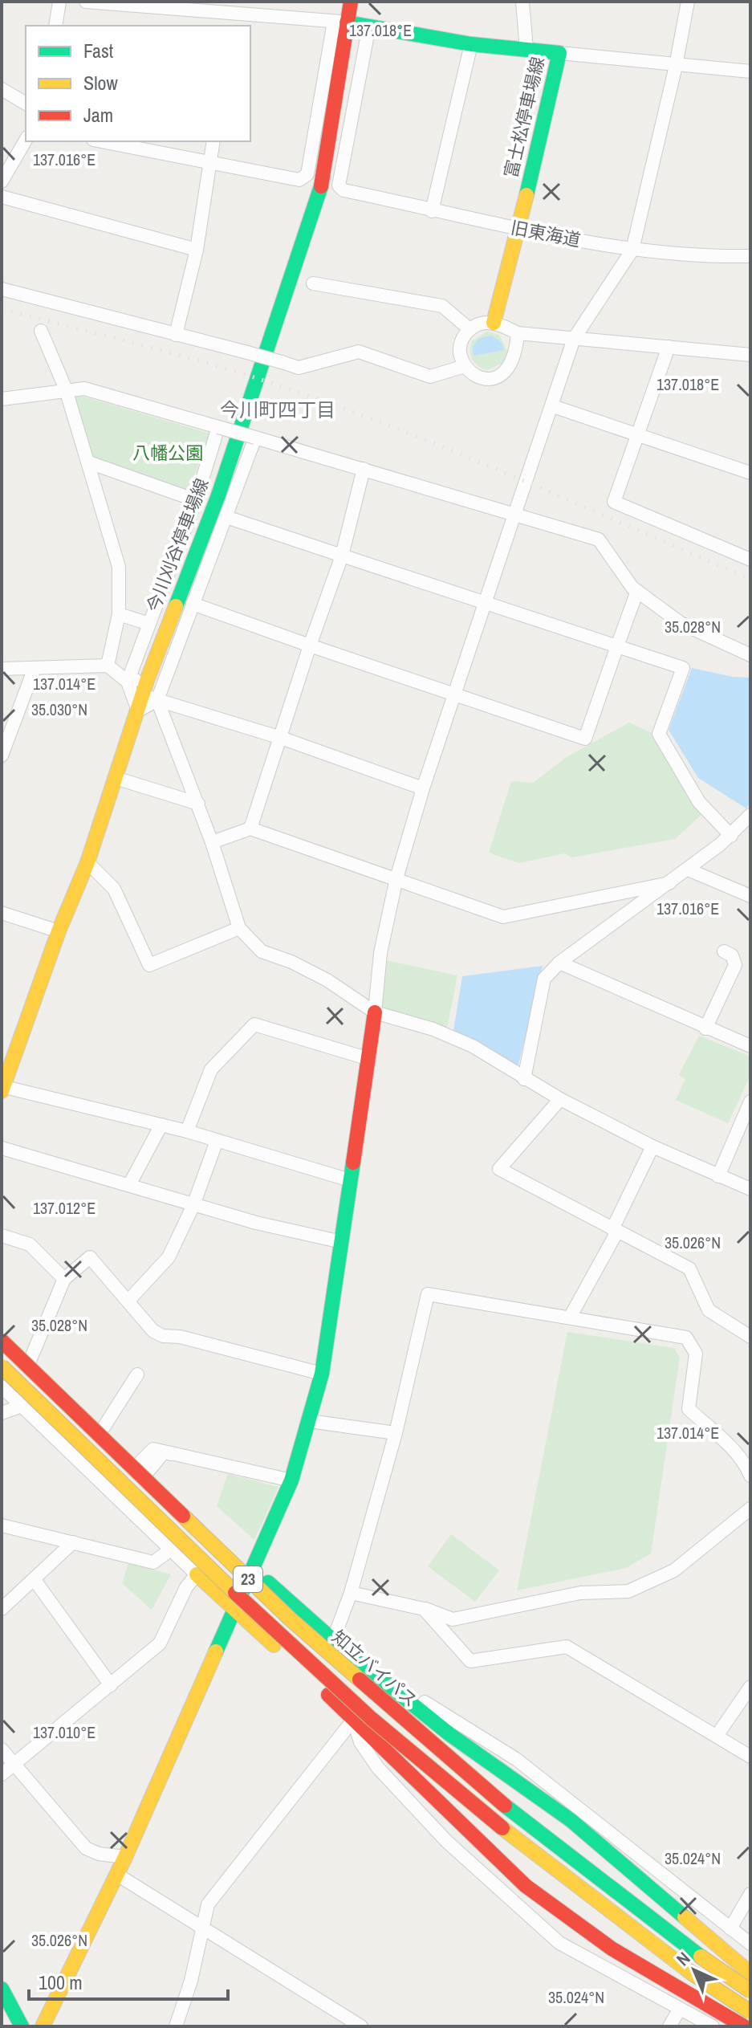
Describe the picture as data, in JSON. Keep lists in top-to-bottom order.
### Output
{
  "streets": {
    "main road": [
      "富士松停車場線",
      "今川刈谷停車場線",
      "23",
      "知立バイパス"
    ],
    "street": ["旧東海道"]
  },
  "crossings": [
    ["富士松停車場線", "旧東海道"],
    ["富士松停車場線", "今川刈谷停車場線"]
  ],
  "districts": ["今川町四丁目"],
  "parks": ["八幡公園"],
  "legend": ["Fast", "Slow", "Jam"],
  "scale_bar": "100 m",
  "north": "top left",
  "coordinates": [
    "137.018°E",
    "137.016°E",
    "35.028°N",
    "137.014°E",
    "35.030°N",
    "137.012°E",
    "35.026°N",
    "137.010°E",
    "35.024°N"
  ]
}
